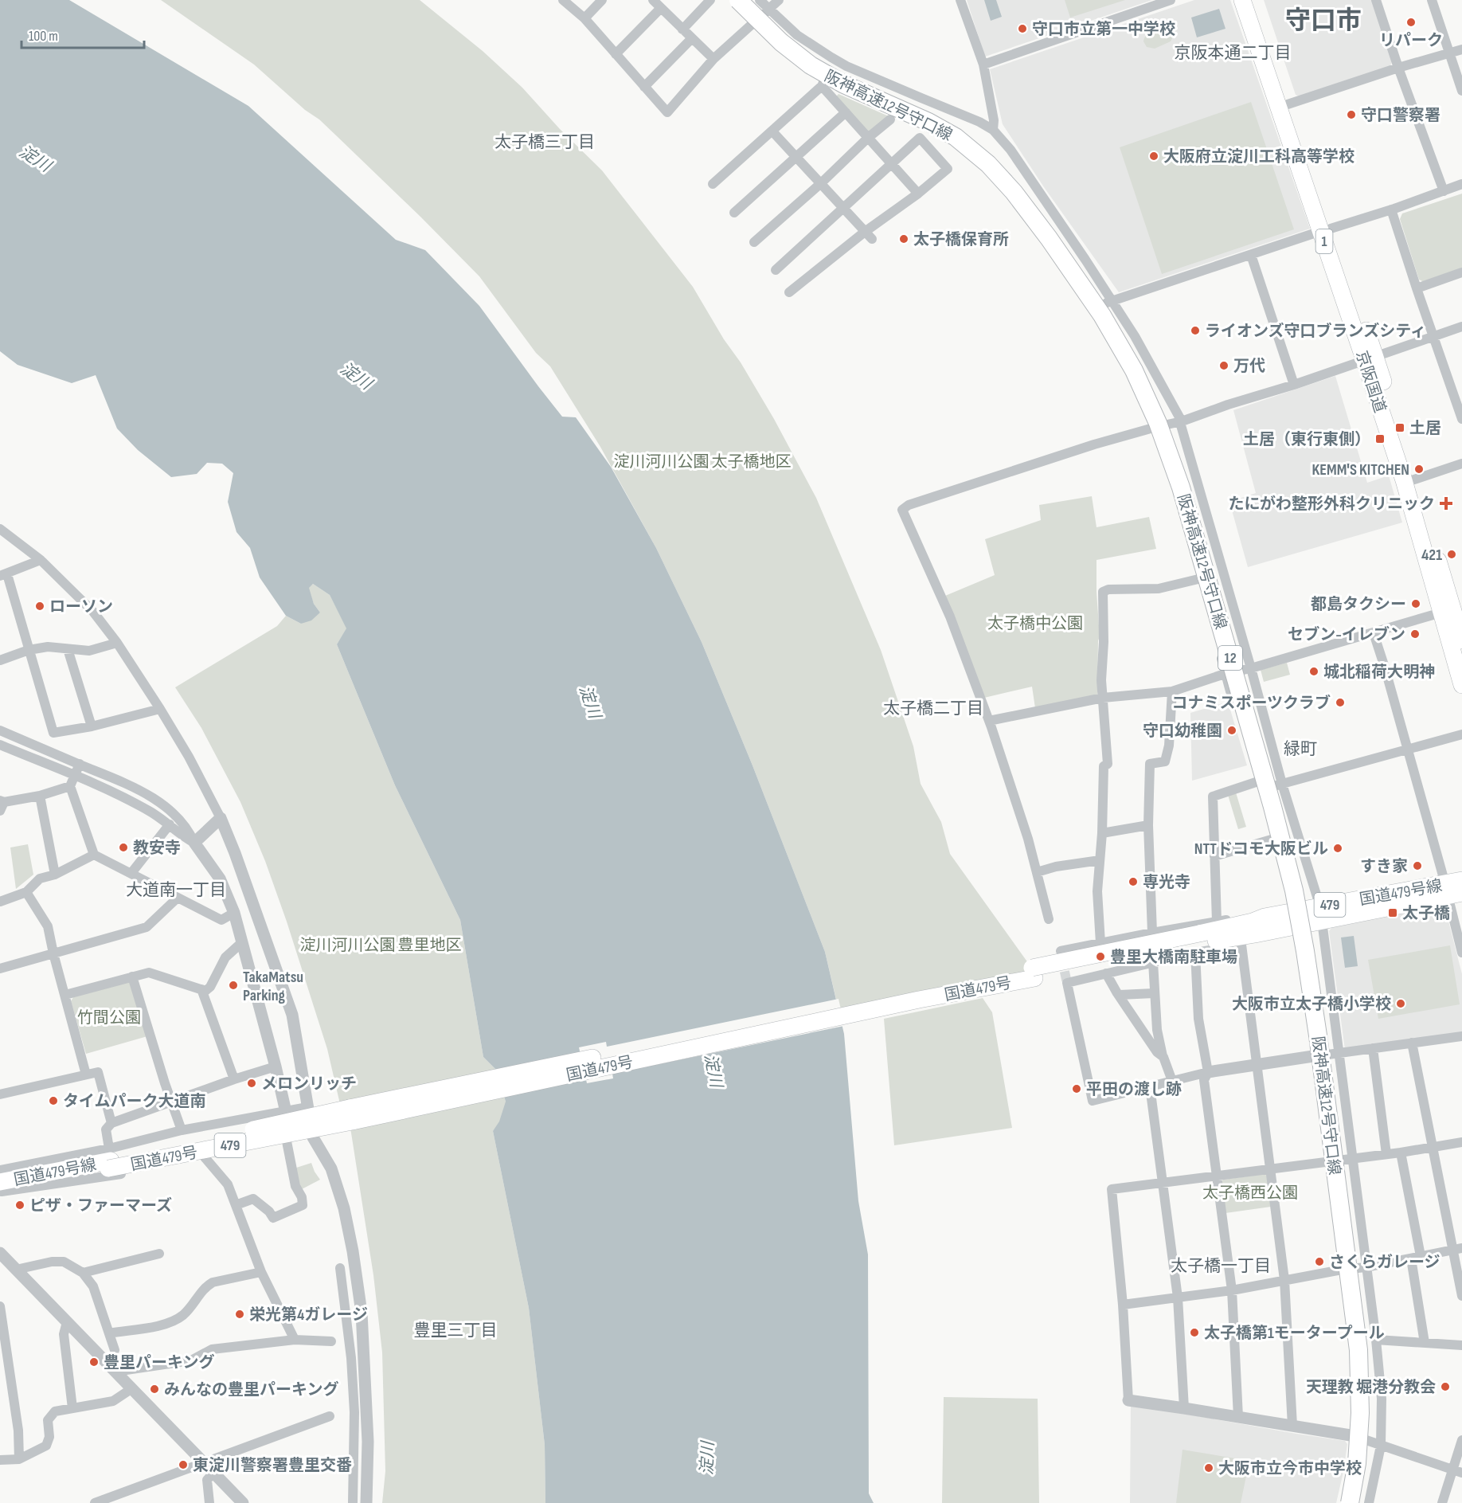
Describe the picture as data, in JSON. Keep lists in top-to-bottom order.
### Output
{
  "streets": {
    "highway": [
      "阪神高速12号守口線",
      "1",
      "京阪国道",
      "12",
      "国道479号線",
      "479",
      "国道479号"
    ]
  },
  "crossings": [
    ["国道479号線", "国道479号"]
  ],
  "districts": [
    "守口市",
    "京阪本通二丁目",
    "太子橋三丁目",
    "太子橋二丁目",
    "緑町",
    "大道南一丁目",
    "太子橋一丁目",
    "豊里三丁目"
  ],
  "water": ["淀川"],
  "parks": [
    "淀川河川公園 太子橋地区",
    "太子橋中公園",
    "淀川河川公園 豊里地区",
    "竹間公園",
    "太子橋西公園"
  ],
  "places": {
    "other": [
      "リパーク",
      "守口市立第一中学校",
      "守口警察署",
      "大阪府立淀川工科高等学校",
      "太子橋保育所",
      "ライオンズ守口ブランズシティ",
      "万代",
      "KEMM'S KITCHEN",
      "421",
      "都島タクシー",
      "ローソン",
      "セブン-イレブン",
      "城北稲荷大明神",
      "コナミスポーツクラブ",
      "守口幼稚園",
      "教安寺",
      "NTTドコモ大阪ビル",
      "すき家",
      "専光寺",
      "豊里大橋南駐車場",
      "TakaMatsu Parking",
      "大阪市立太子橋小学校",
      "メロンリッチ",
      "平田の渡し跡",
      "タイムパーク大道南",
      "ピザ・ファーマーズ",
      "さくらガレージ",
      "栄光第4ガレージ",
      "太子橋第1モータープール",
      "豊里パーキング",
      "天理教 堀港分教会",
      "みんなの豊里パーキング",
      "東淀川警察署豊里交番",
      "大阪市立今市中学校"
    ],
    "transit": ["土居", "土居（東行東側）", "太子橋"],
    "health": ["たにがわ整形外科クリニック"]
  },
  "scale_bar": "100 m"
}
